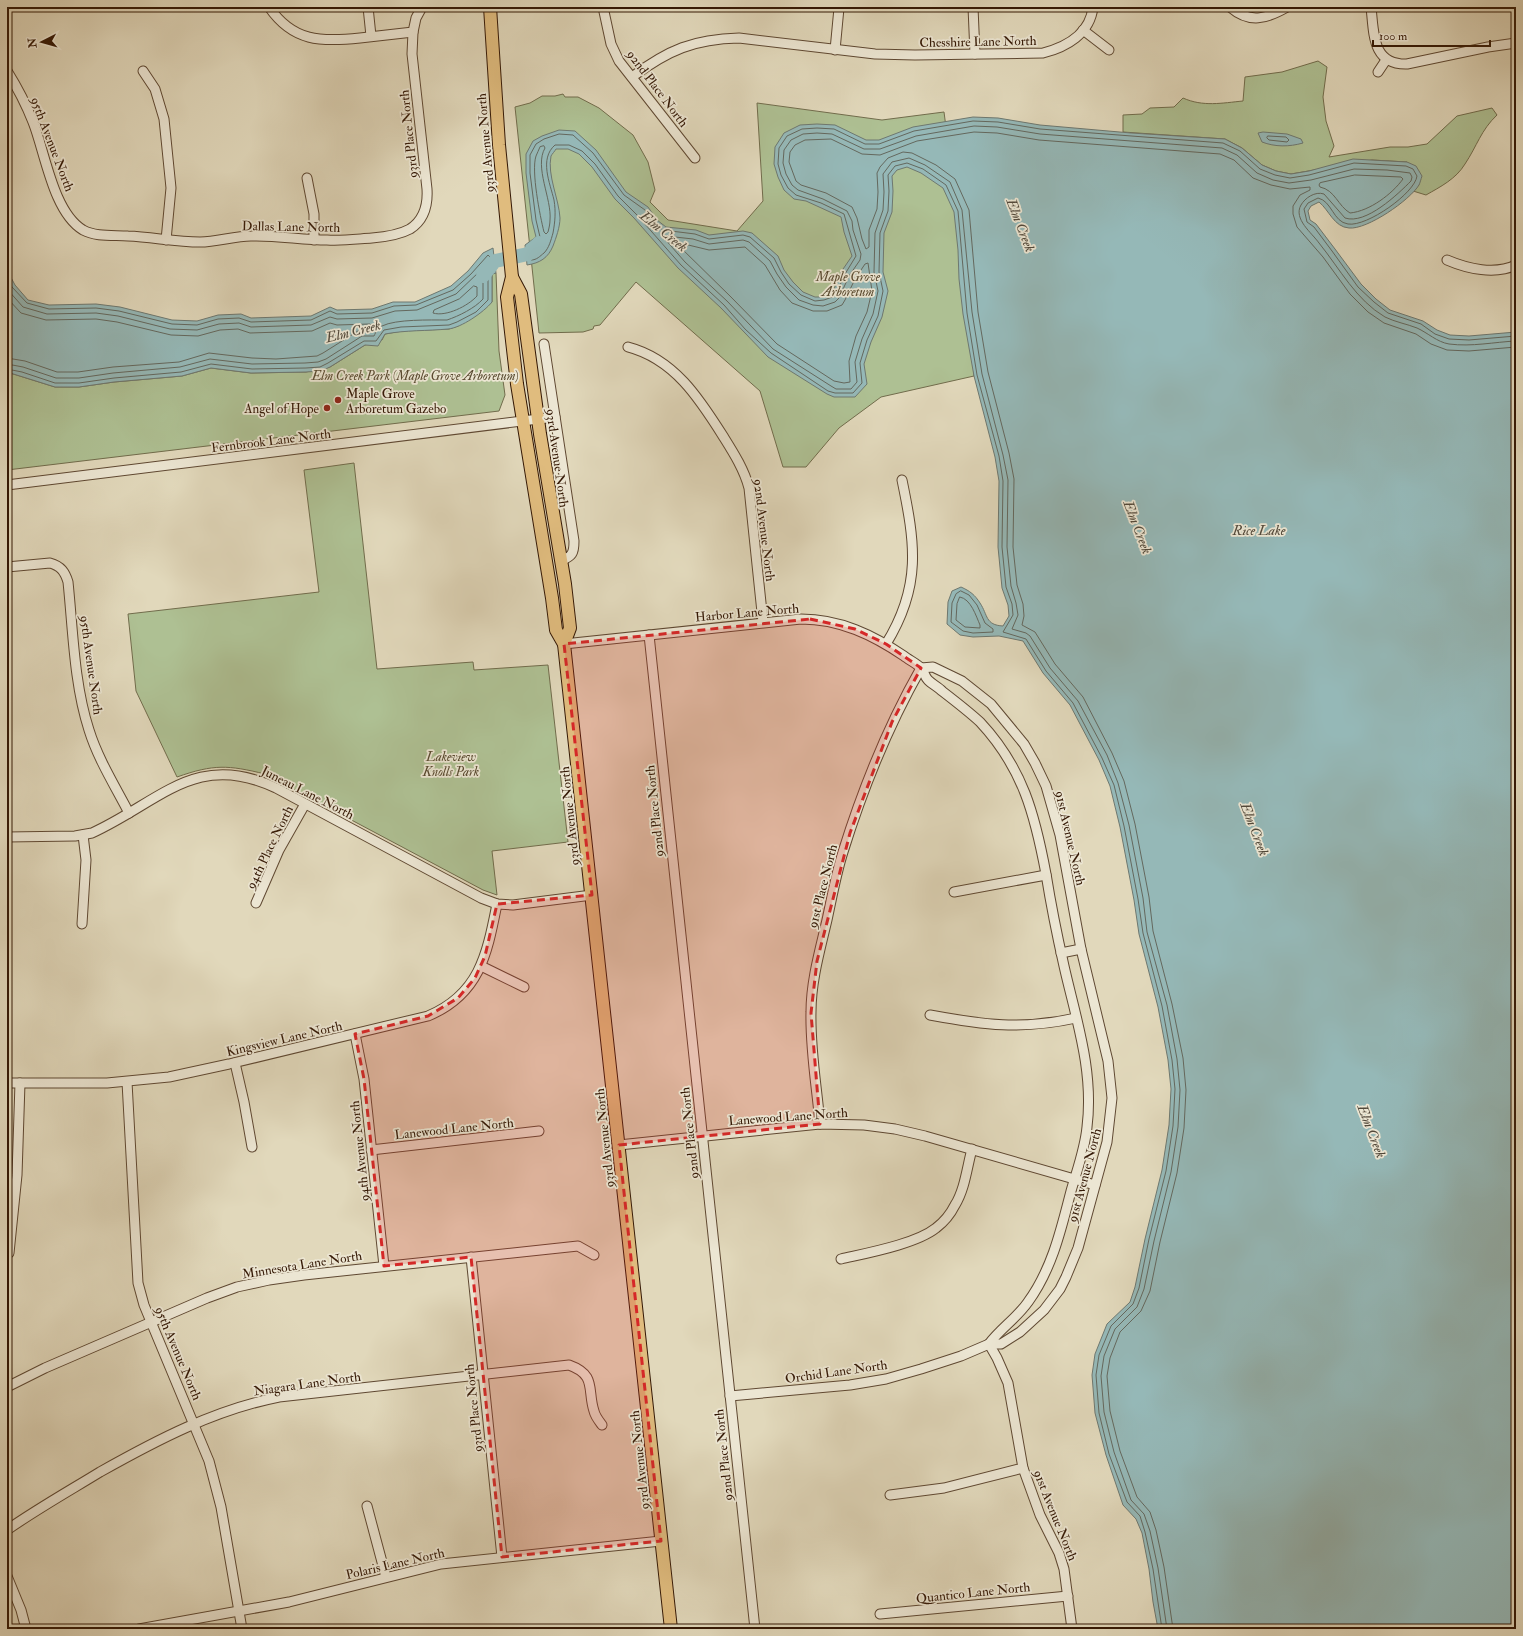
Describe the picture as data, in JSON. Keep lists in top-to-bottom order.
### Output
{
  "streets": {
    "main road": ["93rd Avenue North"],
    "street": [
      "Chesshire Lane North",
      "92nd Place North",
      "93rd Place North",
      "95th Avenue North",
      "Dallas Lane North",
      "Fernbrook Lane North",
      "92nd Avenue North",
      "Harbor Lane North",
      "Juneau Lane North",
      "91st Avenue North",
      "94th Place North",
      "91st Place North",
      "Kingsview Lane North",
      "Lanewood Lane North",
      "94th Avenue North",
      "Minnesota Lane North",
      "Orchid Lane North",
      "Niagara Lane North",
      "Polaris Lane North",
      "Quantico Lane North"
    ]
  },
  "crossings": [
    ["Chesshire Lane North", "92nd Place North"],
    ["92nd Place North", "Harbor Lane North"],
    ["92nd Place North", "Lanewood Lane North"],
    ["92nd Place North", "Orchid Lane North"],
    ["93rd Place North", "Dallas Lane North"],
    ["93rd Place North", "Minnesota Lane North"],
    ["93rd Place North", "Niagara Lane North"],
    ["93rd Place North", "Polaris Lane North"],
    ["93rd Avenue North", "Fernbrook Lane North"],
    ["93rd Avenue North", "Harbor Lane North"],
    ["93rd Avenue North", "Juneau Lane North"],
    ["93rd Avenue North", "Lanewood Lane North"],
    ["93rd Avenue North", "Polaris Lane North"],
    ["95th Avenue North", "Dallas Lane North"],
    ["95th Avenue North", "Juneau Lane North"],
    ["95th Avenue North", "Kingsview Lane North"],
    ["95th Avenue North", "Minnesota Lane North"],
    ["95th Avenue North", "Niagara Lane North"],
    ["95th Avenue North", "Polaris Lane North"],
    ["92nd Avenue North", "Harbor Lane North"],
    ["Harbor Lane North", "91st Avenue North"],
    ["Harbor Lane North", "91st Place North"],
    ["Juneau Lane North", "94th Place North"],
    ["Juneau Lane North", "Kingsview Lane North"],
    ["91st Avenue North", "91st Place North"],
    ["91st Avenue North", "Lanewood Lane North"],
    ["91st Avenue North", "Orchid Lane North"],
    ["91st Avenue North", "Quantico Lane North"],
    ["91st Place North", "Lanewood Lane North"],
    ["Kingsview Lane North", "94th Avenue North"],
    ["Lanewood Lane North", "94th Avenue North"],
    ["94th Avenue North", "Minnesota Lane North"]
  ],
  "water": ["Elm Creek", "Rice Lake"],
  "parks": ["Maple Grove Arboretum", "Elm Creek Park (Maple Grove Arboretum)", "Lakeview Knolls Park"],
  "places": ["Maple Grove Arboretum Gazebo", "Angel of Hope"],
  "scale_bar": "100 m",
  "north": "left"
}
